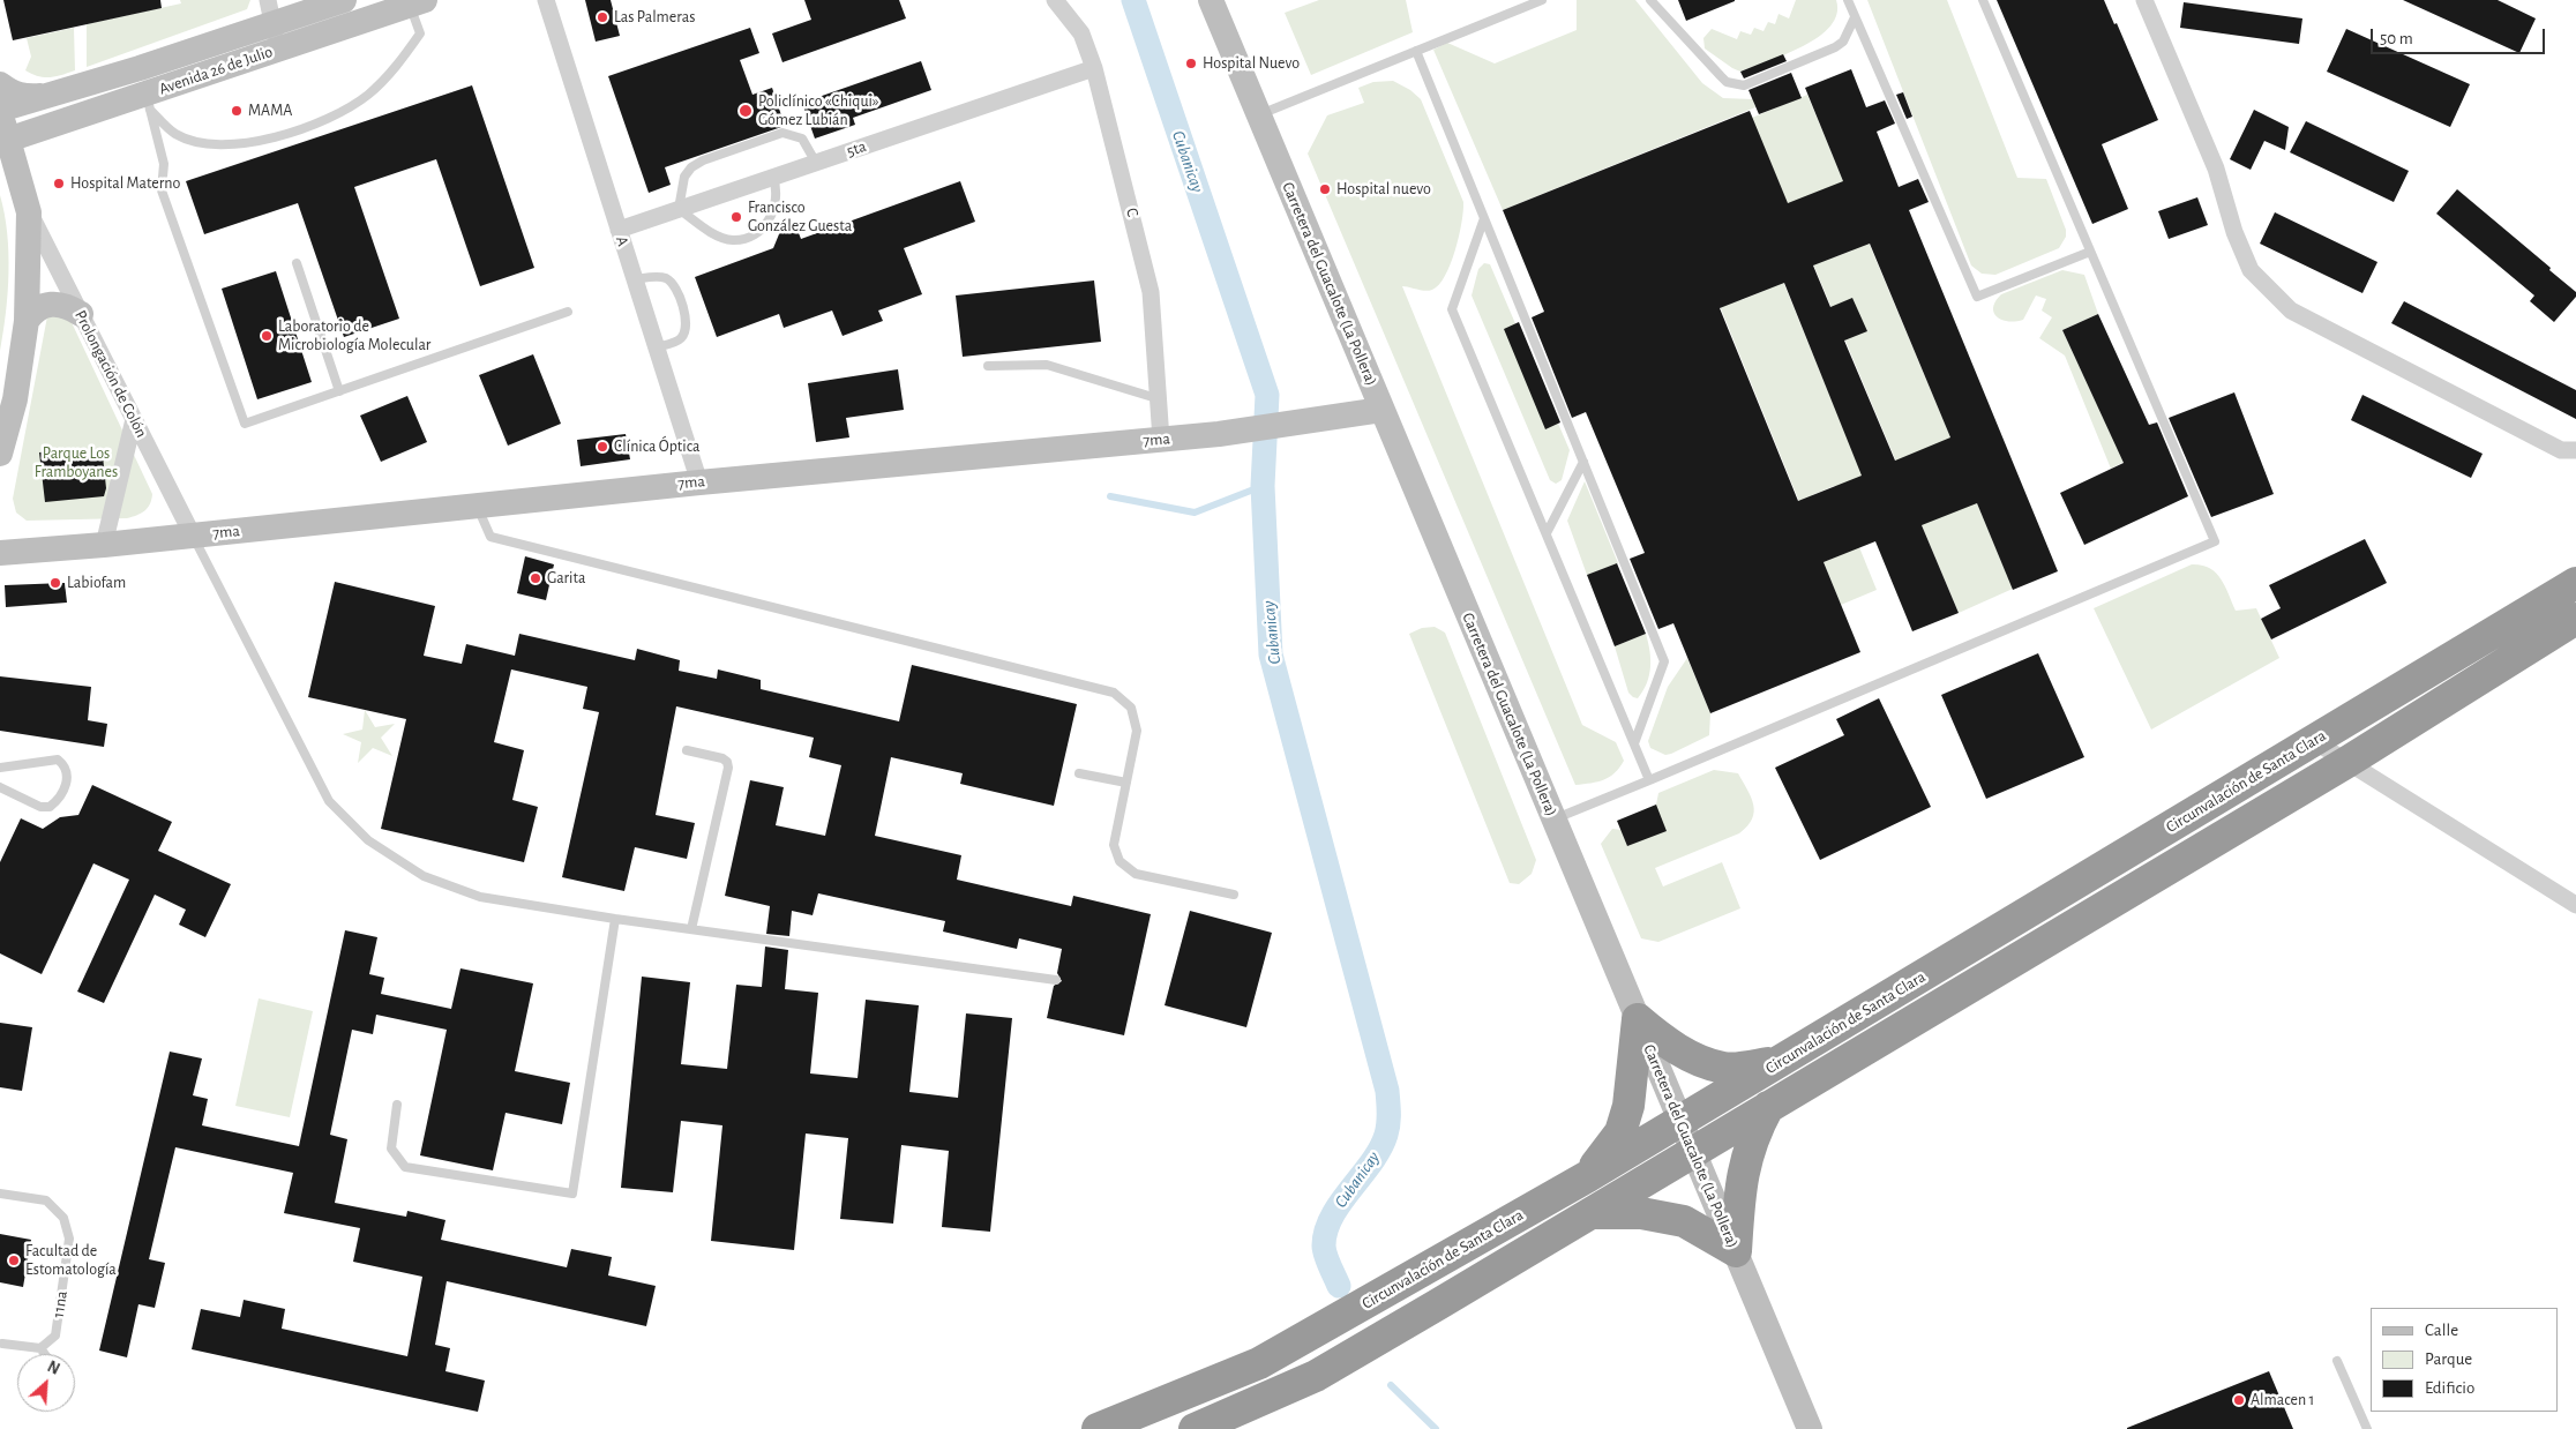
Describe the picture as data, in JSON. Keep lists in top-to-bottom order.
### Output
{
  "streets": {
    "highway": ["Circunvalación de Santa Clara"],
    "main road": [
      "Avenida 26 de Julio",
      "Carretera del Guacalote (La Pollera)",
      "Prolongación de Colón",
      "7ma"
    ],
    "street": ["5ta", "C", "A"],
    "lane": ["11na"]
  },
  "crossings": [
    ["Avenida 26 de Julio", "Prolongación de Colón"],
    ["5ta", "C"],
    ["5ta", "A"],
    ["C", "7ma"],
    ["A", "7ma"],
    ["Carretera del Guacalote (La Pollera)", "7ma"],
    ["Carretera del Guacalote (La Pollera)", "Circunvalación de Santa Clara"],
    ["Prolongación de Colón", "7ma"]
  ],
  "water": ["Cubanicay"],
  "parks": ["Parque Los Framboyanes"],
  "places": [
    "Las Palmeras",
    "Hospital Nuevo",
    "MAMA",
    "Policlínico «Chiqui» Gómez Lubián",
    "Hospital Materno",
    "Hospital nuevo",
    "Francisco González Guesta",
    "Laboratorio de Microbiología Molecular",
    "Clínica Óptica",
    "Garita",
    "Labiofam",
    "Facultad de Estomatología",
    "Almacen 1"
  ],
  "legend": ["Calle", "Parque", "Edificio"],
  "scale_bar": "50 m",
  "north": "top right"
}
